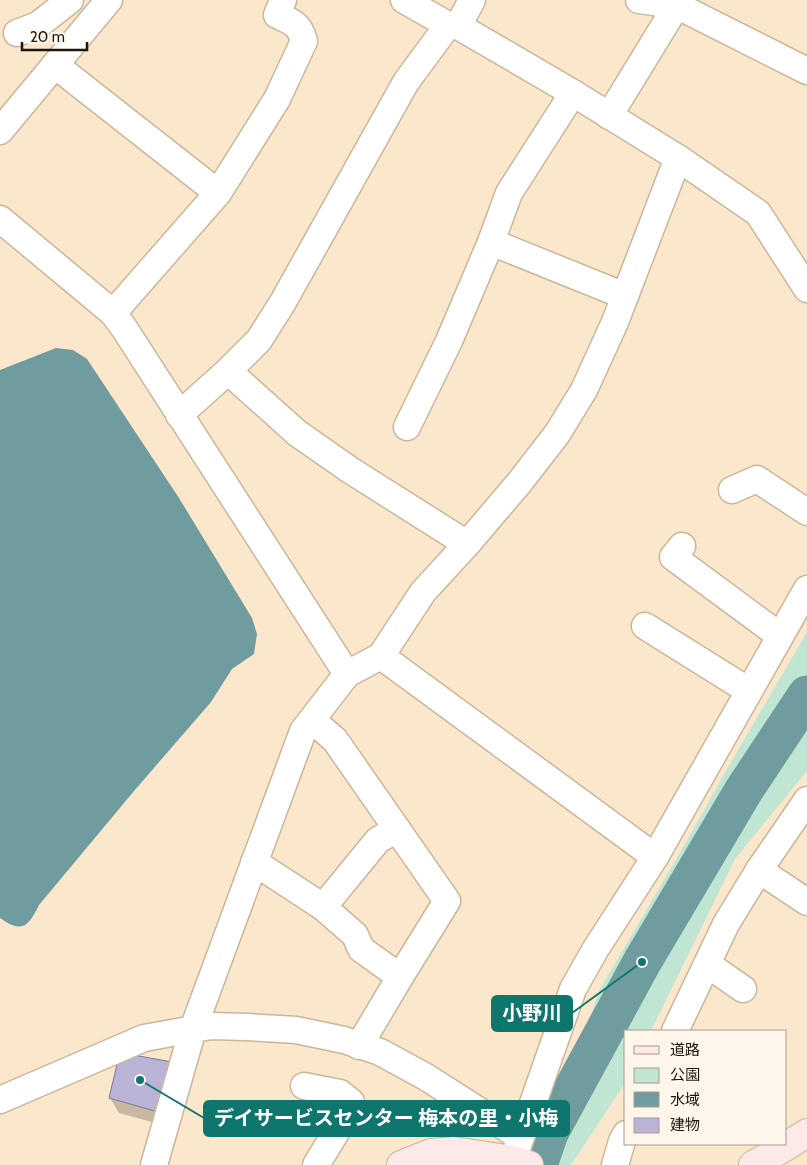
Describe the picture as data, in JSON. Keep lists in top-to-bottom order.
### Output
{
  "places": ["小野川", "デイサービスセンター 梅本の里・小梅"],
  "legend": [
    "道路",
    "公園",
    "水域",
    "建物"
  ],
  "scale_bar": "20 m"
}
